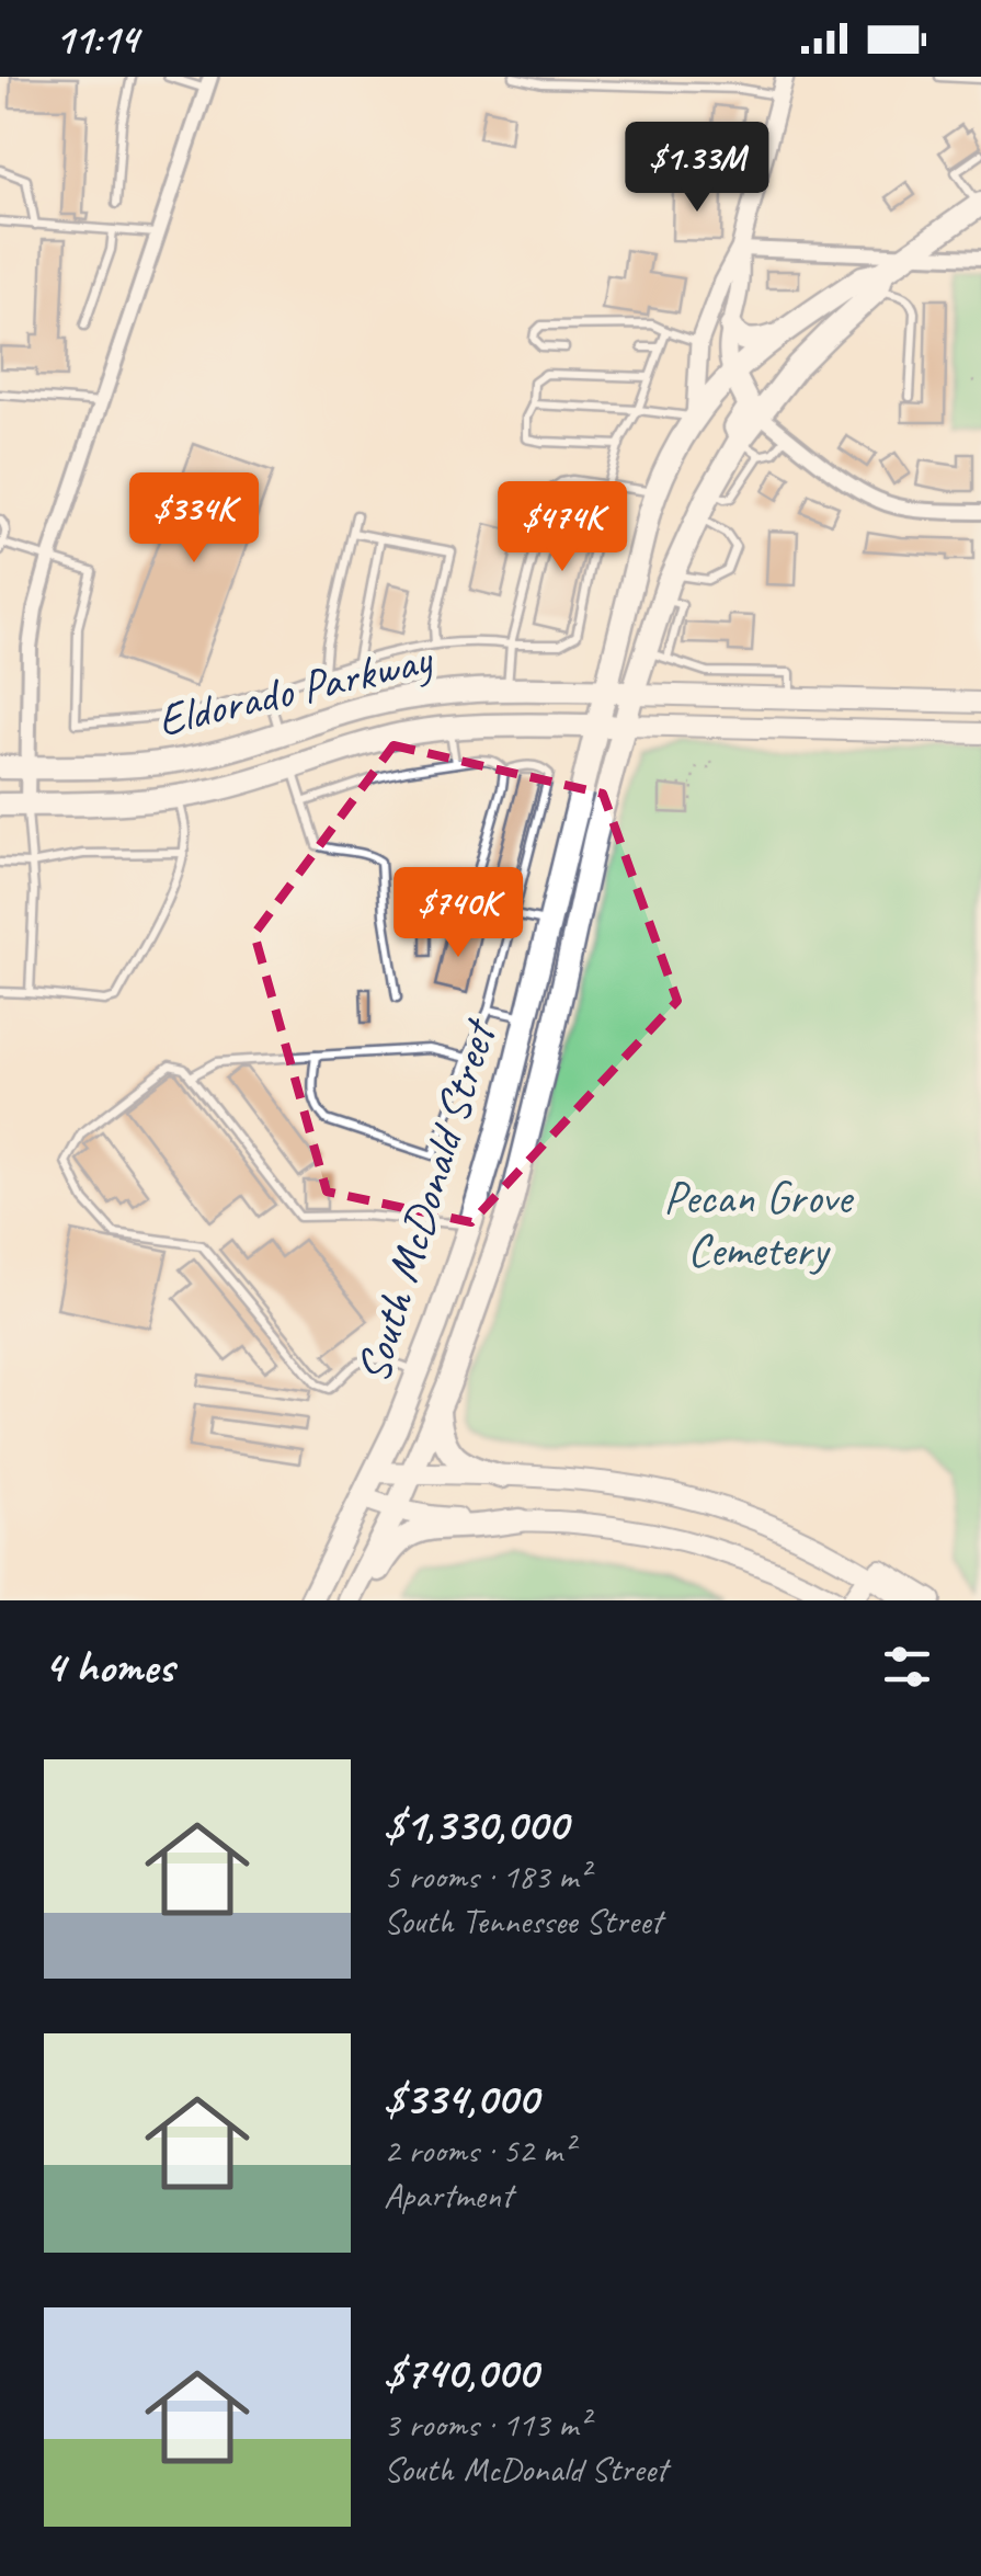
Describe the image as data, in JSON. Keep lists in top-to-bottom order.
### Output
{
  "streets": {
    "main road": ["Eldorado Parkway", "South McDonald Street"]
  },
  "crossings": [
    ["Eldorado Parkway", "South McDonald Street"]
  ],
  "parks": ["Pecan Grove Cemetery"],
  "page": {
    "status": "11:14",
    "price": [
      "$1.33M",
      "$334K",
      "$474K",
      "$740K"
    ],
    "heading": "4 homes",
    "list": [
      {
        "name": "$1,330,000",
        "note": "5 rooms · 183 m² · South Tennessee Street"
      },
      {
        "name": "$334,000",
        "note": "2 rooms · 52 m² · Apartment"
      },
      {
        "name": "$740,000",
        "note": "3 rooms · 113 m² · South McDonald Street"
      }
    ]
  }
}
